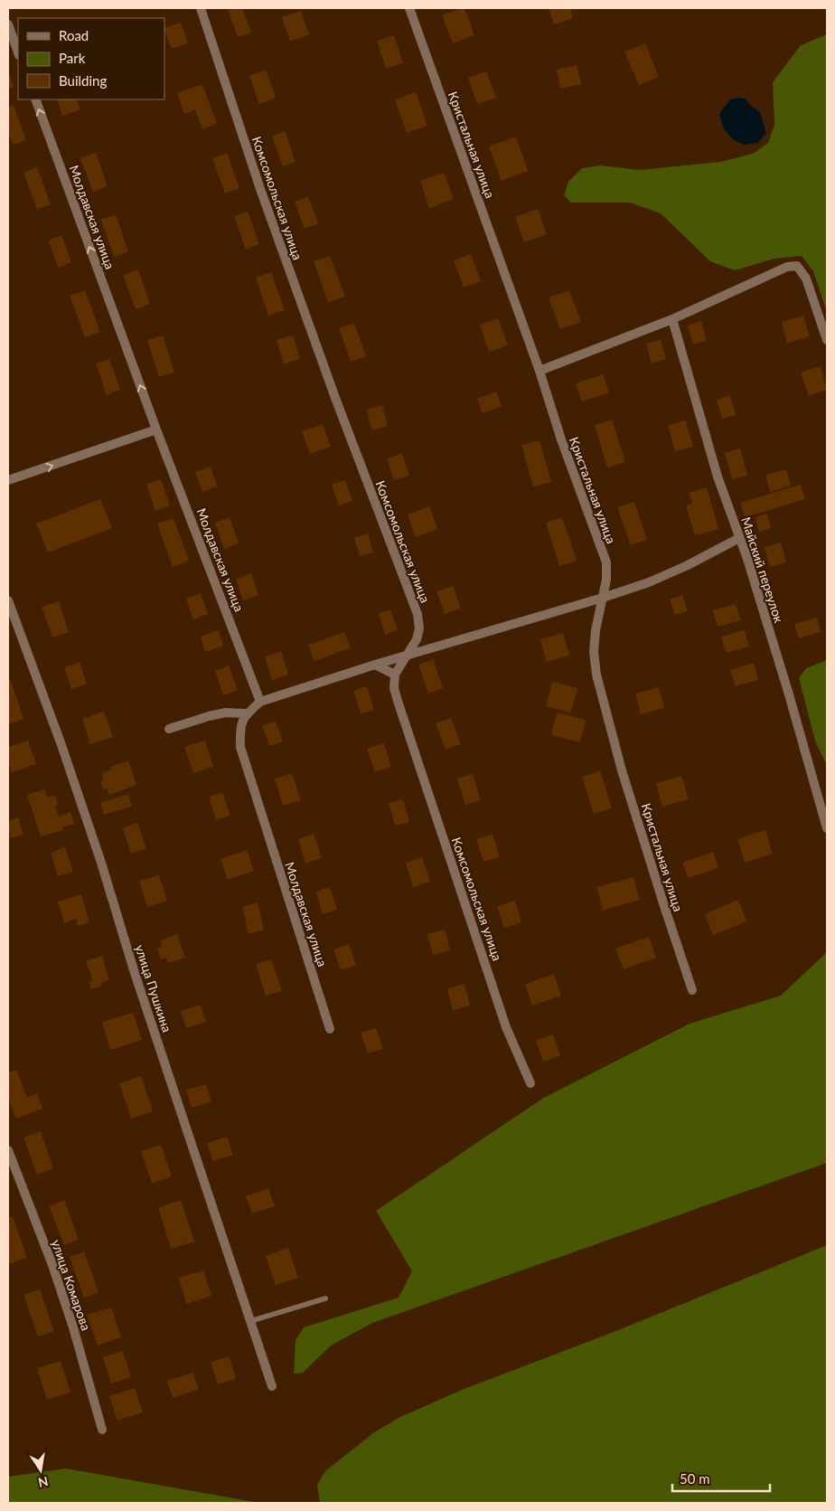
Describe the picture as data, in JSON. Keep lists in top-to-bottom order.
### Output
{
  "streets": {
    "street": [
      "Кристальная улица",
      "Комсомольская улица",
      "Молдавская улица",
      "Майский переулок",
      "улица Пушкина",
      "улица Комарова"
    ]
  },
  "one_way": ["Молдавская улица"],
  "legend": ["Road", "Park", "Building"],
  "scale_bar": "50 m",
  "north": "bottom"
}
